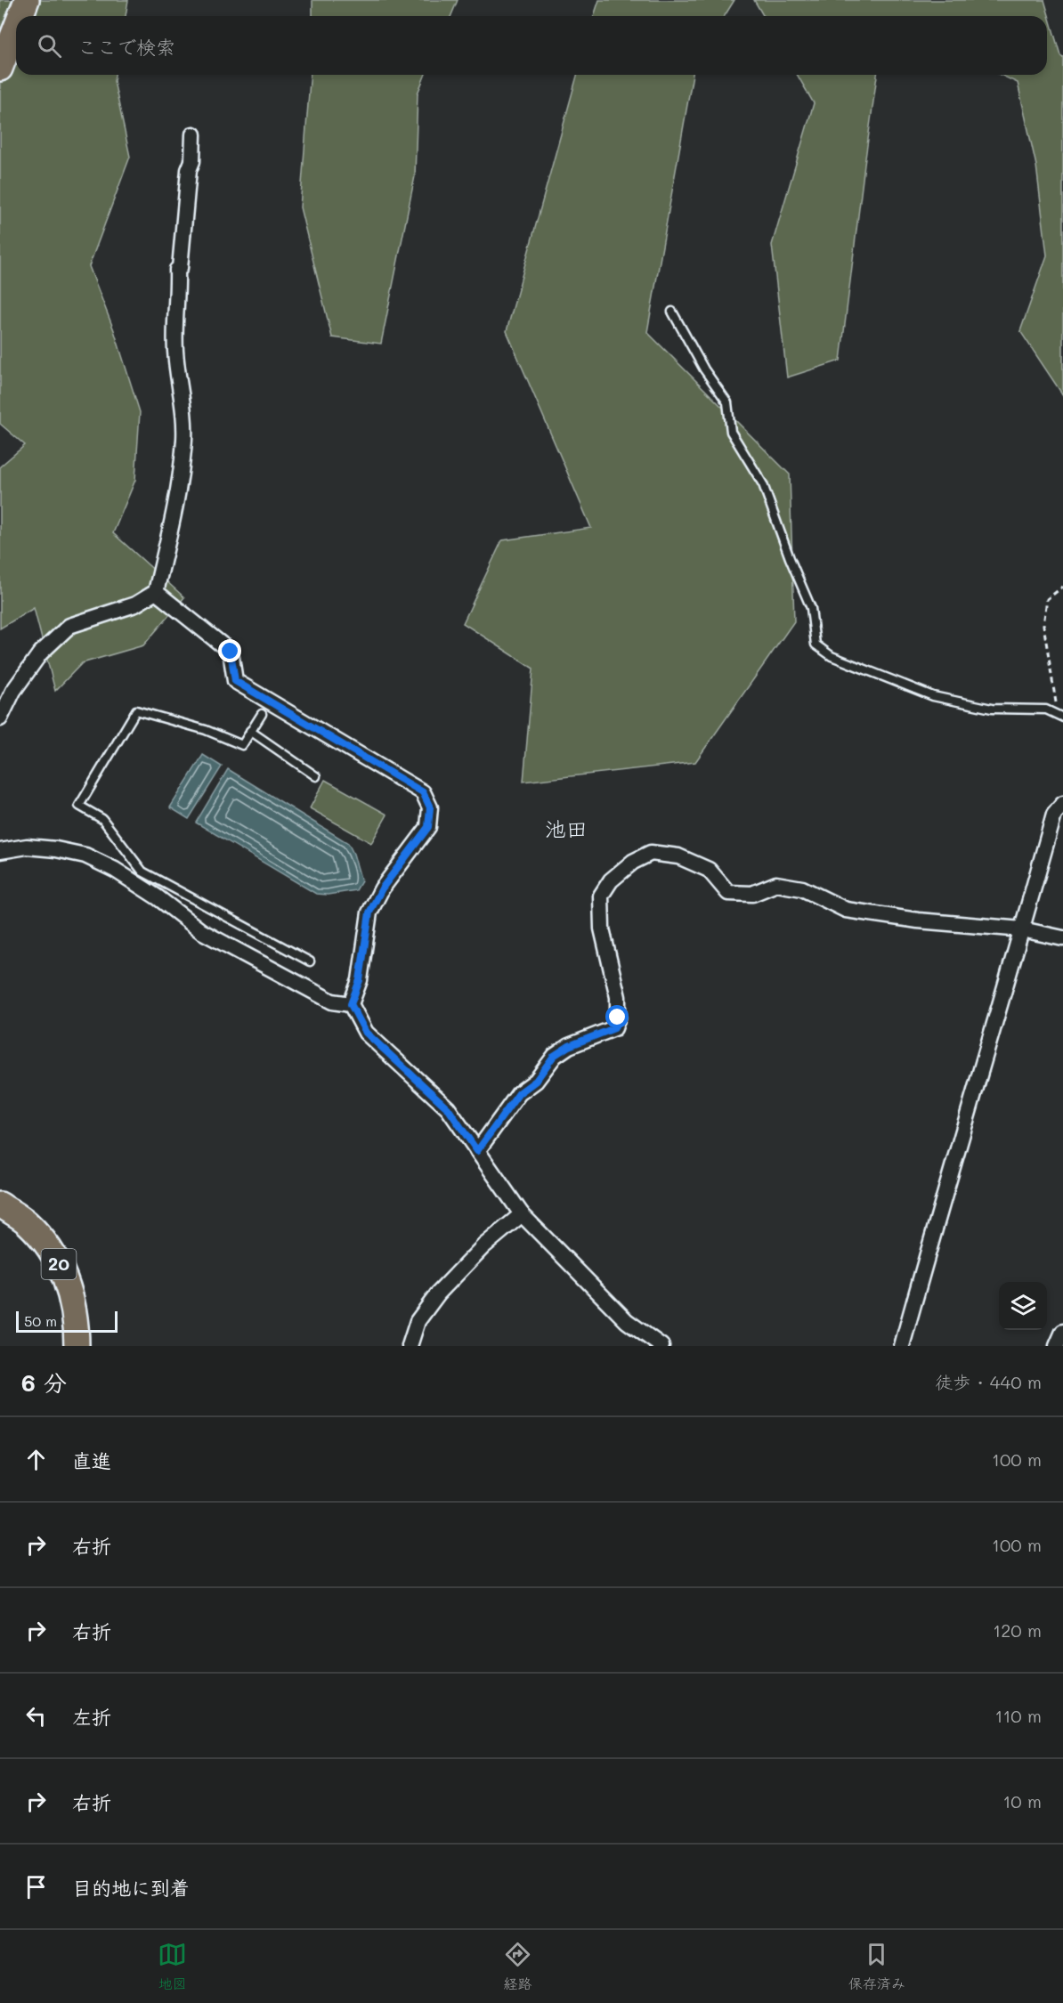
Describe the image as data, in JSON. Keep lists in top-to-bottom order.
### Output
{
  "streets": {
    "main road": ["20"]
  },
  "districts": ["池田"],
  "scale_bar": "50 m",
  "page": {
    "search": "ここで検索",
    "scale": "50 m",
    "heading": ["6 分", "徒歩 · 440 m"],
    "list": [
      ["直進", "100 m"],
      ["右折", "100 m"],
      ["右折", "120 m"],
      ["左折", "110 m"],
      ["右折", "10 m"],
      "目的地に到着"
    ],
    "nav": ["地図", "経路", "保存済み"]
  }
}
